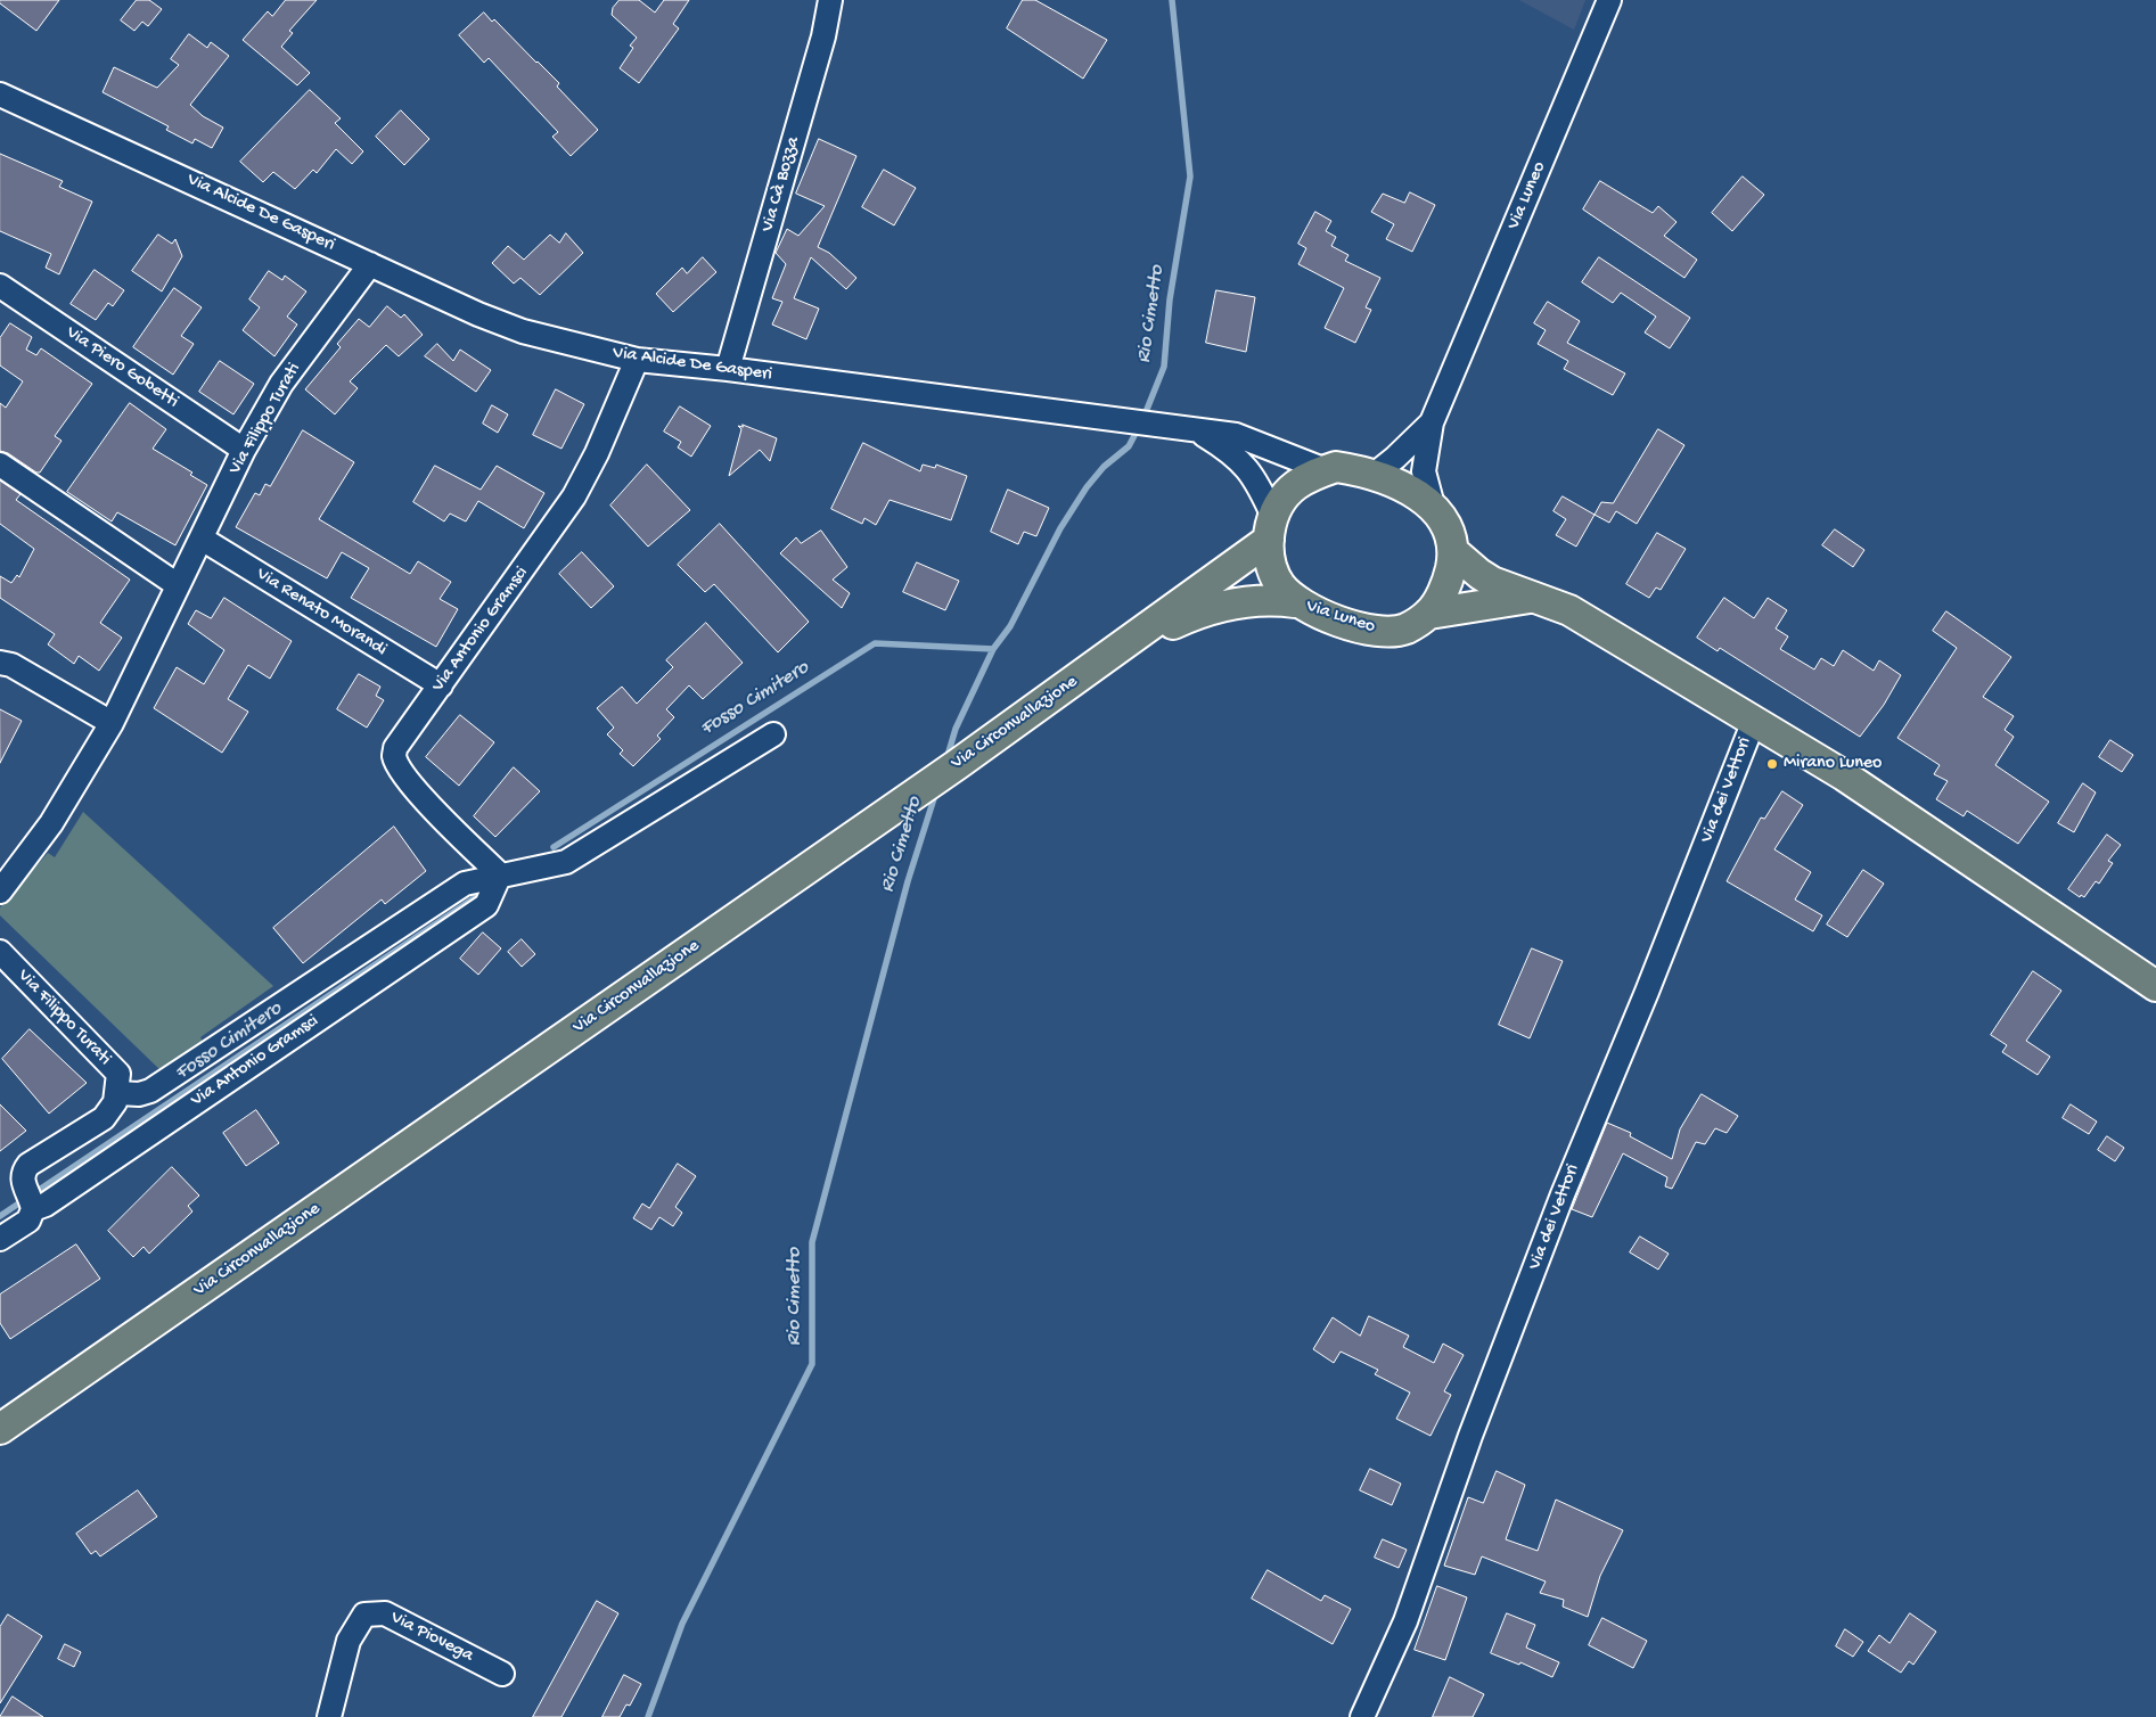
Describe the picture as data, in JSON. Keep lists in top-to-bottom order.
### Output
{
  "streets": {
    "main road": ["Via Luneo", "Via Circonvallazione"],
    "street": [
      "Via Cà Bozza",
      "Via Alcide De Gasperi",
      "Via Piero Gobetti",
      "Via Filippo Turati",
      "Via Renato Morandi",
      "Via Antonio Gramsci",
      "Via dei Vettori",
      "Via Piovega"
    ]
  },
  "crossings": [
    ["Via Cà Bozza", "Via Alcide De Gasperi"],
    ["Via Luneo", "Via Alcide De Gasperi"],
    ["Via Luneo", "Via Circonvallazione"],
    ["Via Alcide De Gasperi", "Via Filippo Turati"],
    ["Via Alcide De Gasperi", "Via Antonio Gramsci"],
    ["Via Alcide De Gasperi", "Via Circonvallazione"],
    ["Via Piero Gobetti", "Via Filippo Turati"],
    ["Via Filippo Turati", "Via Renato Morandi"],
    ["Via Filippo Turati", "Via Antonio Gramsci"],
    ["Via Renato Morandi", "Via Antonio Gramsci"]
  ],
  "water": ["Rio Cimetto", "Fosso Cimitero"],
  "places": ["Mirano Luneo"]
}
